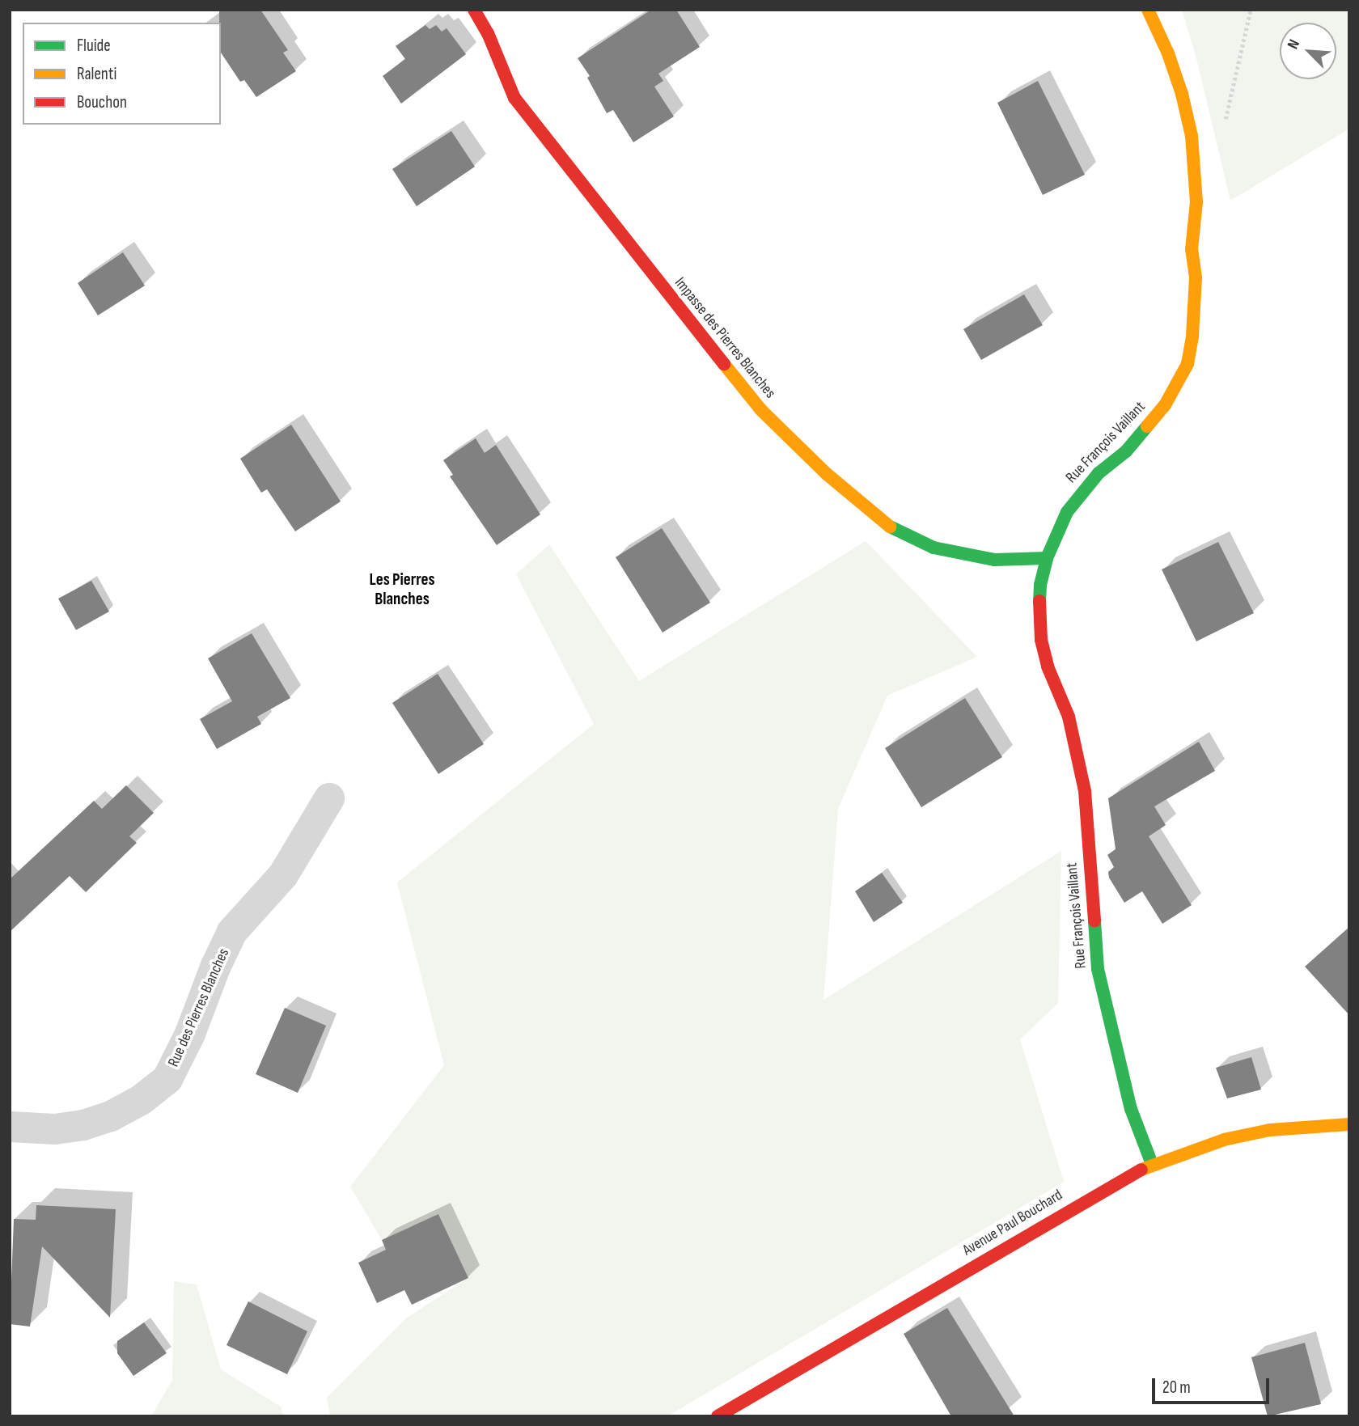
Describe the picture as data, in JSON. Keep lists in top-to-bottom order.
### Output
{
  "streets": {
    "street": [
      "Impasse des Pierres Blanches",
      "Rue François Vaillant",
      "Rue des Pierres Blanches",
      "Avenue Paul Bouchard"
    ]
  },
  "crossings": [
    ["Impasse des Pierres Blanches", "Rue François Vaillant"],
    ["Rue François Vaillant", "Avenue Paul Bouchard"]
  ],
  "districts": ["Les Pierres Blanches"],
  "legend": ["Fluide", "Ralenti", "Bouchon"],
  "scale_bar": "20 m",
  "north": "top left"
}
